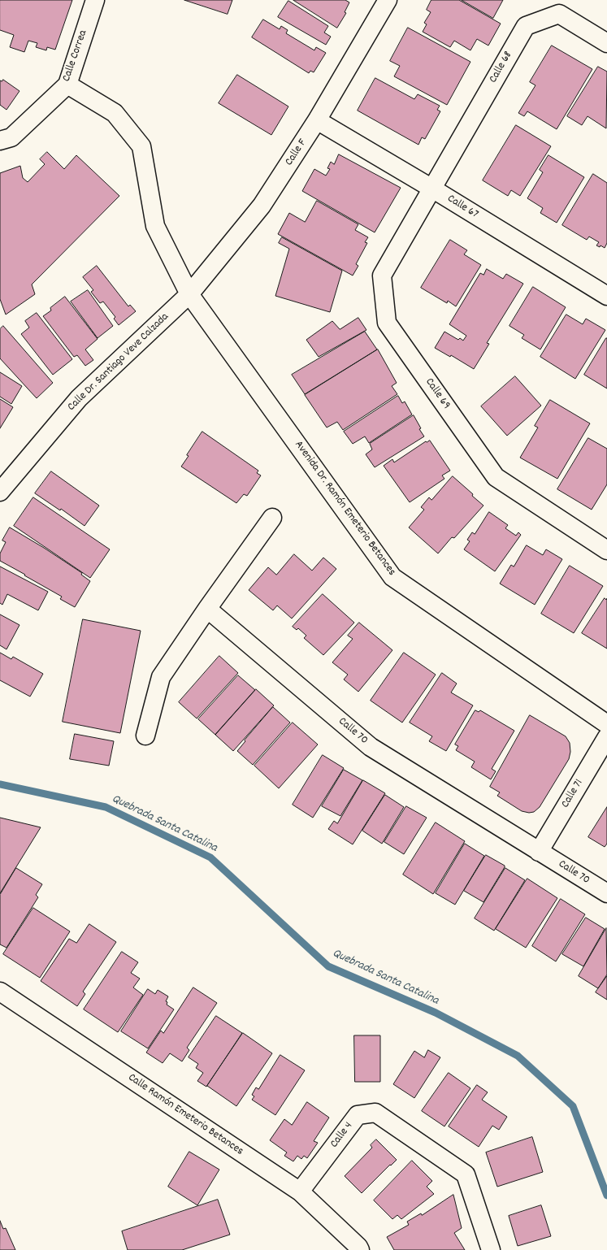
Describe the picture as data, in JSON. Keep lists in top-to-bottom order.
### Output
{
  "streets": {
    "street": [
      "Calle Correa",
      "Calle 68",
      "Calle F",
      "Calle 67",
      "Calle Dr. Santiago Veve Calzada",
      "Calle 69",
      "Avenida Dr. Ramón Emeterio Betances",
      "Calle 70",
      "Calle 71",
      "Calle Ramón Emeterio Betances",
      "Calle 4"
    ]
  },
  "crossings": [
    ["Calle Correa", "Avenida Dr. Ramón Emeterio Betances"],
    ["Calle 68", "Calle 67"],
    ["Calle 68", "Calle 69"],
    ["Calle F", "Calle 67"],
    ["Calle F", "Calle Dr. Santiago Veve Calzada"],
    ["Calle F", "Avenida Dr. Ramón Emeterio Betances"],
    ["Calle 67", "Calle 69"],
    ["Calle Dr. Santiago Veve Calzada", "Avenida Dr. Ramón Emeterio Betances"],
    ["Calle 70", "Calle 71"],
    ["Calle Ramón Emeterio Betances", "Calle 4"]
  ],
  "water": ["Quebrada Santa Catalina"]
}
